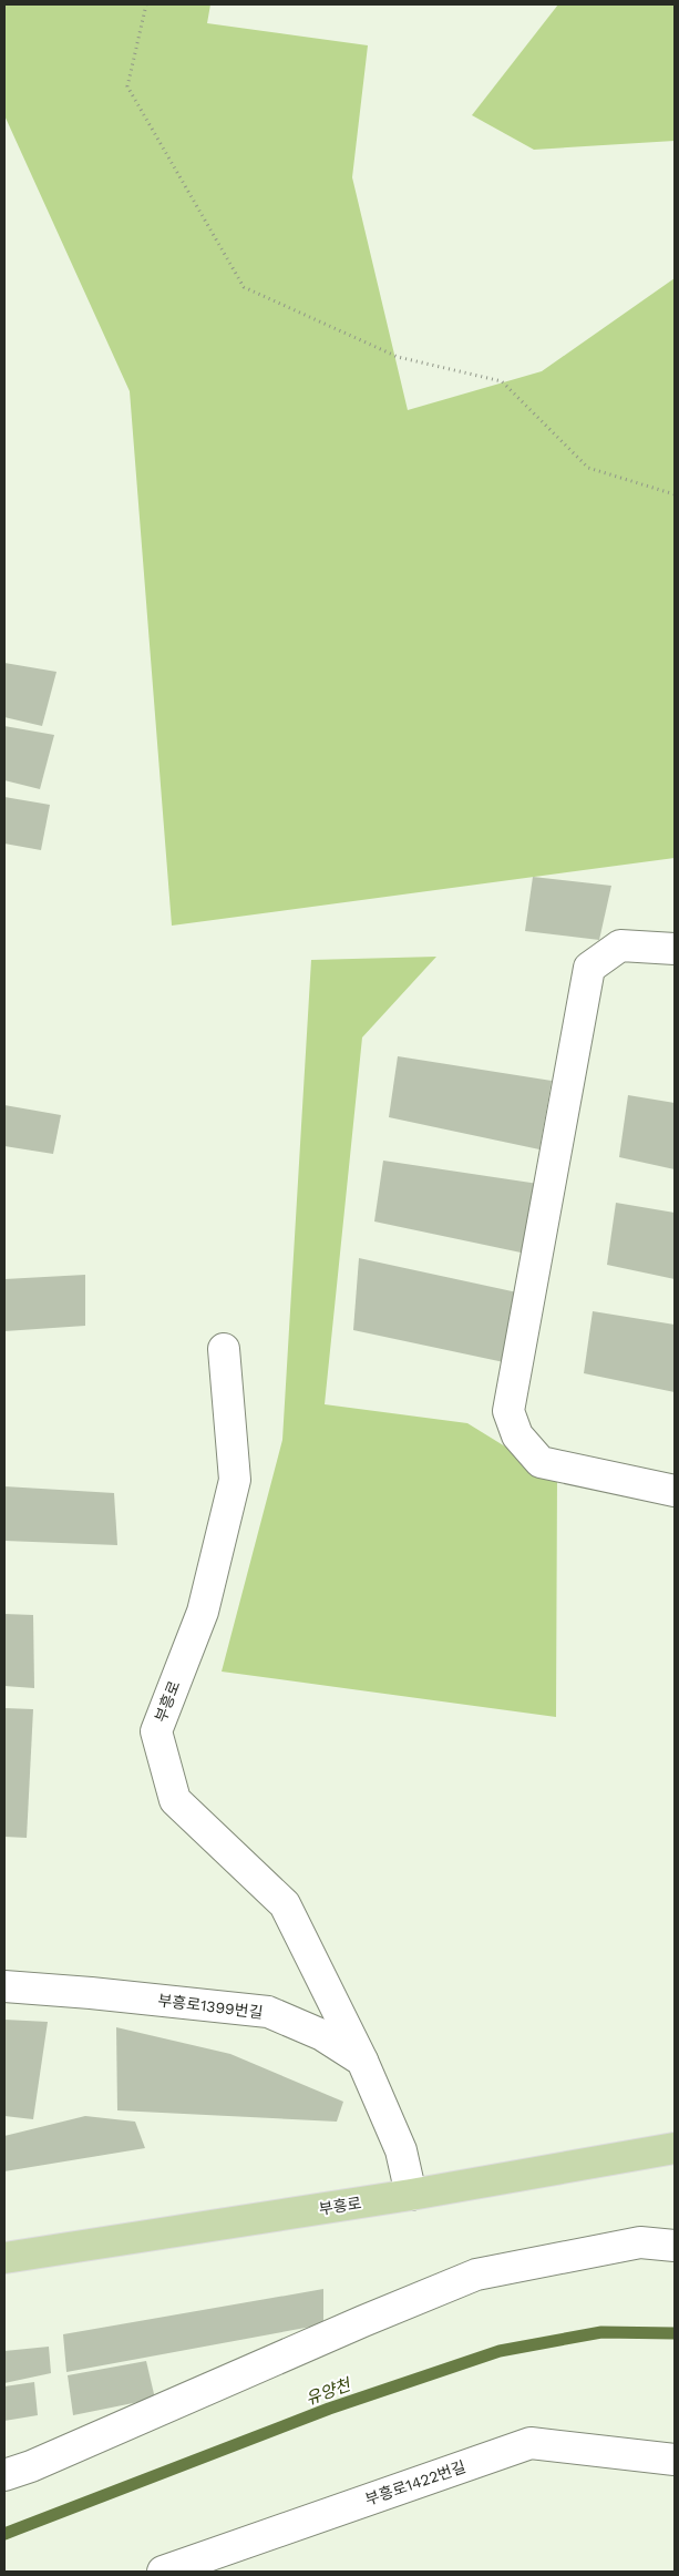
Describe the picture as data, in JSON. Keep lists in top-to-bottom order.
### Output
{
  "streets": {
    "main road": ["부흥로"],
    "street": ["부흥로1399번길", "부흥로1422번길"]
  },
  "crossings": [
    ["부흥로", "부흥로1399번길"]
  ],
  "water": ["유양천"]
}
